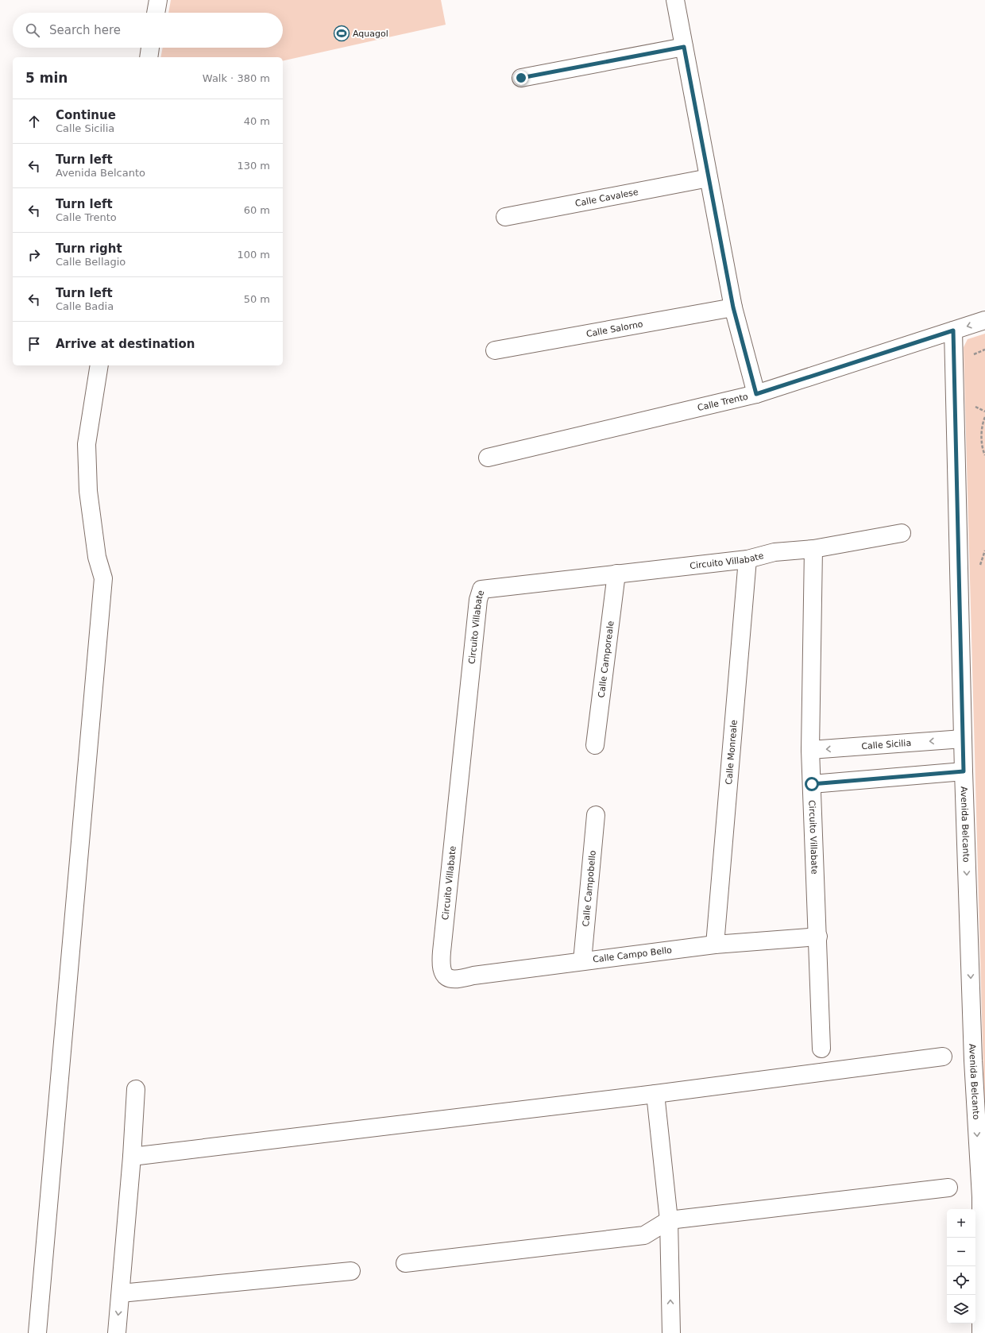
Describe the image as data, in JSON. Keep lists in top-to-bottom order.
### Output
{
  "streets": {
    "street": [
      "Calle Cavalese",
      "Calle Salorno",
      "Calle Trento",
      "Circuito Villabate",
      "Calle Camporeale",
      "Calle Sicilia",
      "Calle Monreale",
      "Avenida Belcanto",
      "Calle Campobello",
      "Calle Campo Bello"
    ]
  },
  "crossings": [
    ["Calle Trento", "Avenida Belcanto"],
    ["Circuito Villabate", "Calle Camporeale"],
    ["Circuito Villabate", "Calle Sicilia"],
    ["Circuito Villabate", "Calle Monreale"],
    ["Circuito Villabate", "Calle Campo Bello"],
    ["Calle Sicilia", "Avenida Belcanto"],
    ["Calle Monreale", "Calle Campo Bello"],
    ["Calle Campobello", "Calle Campo Bello"]
  ],
  "one_way": ["Avenida Belcanto"],
  "places": {
    "sports": ["Aquagol"]
  },
  "page": {
    "search": "Search here",
    "heading": ["5 min", "Walk · 380 m"],
    "list": [
      ["Continue", "Calle Sicilia", "40 m"],
      ["Turn left", "Avenida Belcanto", "130 m"],
      ["Turn left", "Calle Trento", "60 m"],
      ["Turn right", "Calle Bellagio", "100 m"],
      ["Turn left", "Calle Badia", "50 m"],
      "Arrive at destination"
    ],
    "map_buttons": ["+", "−"]
  }
}
